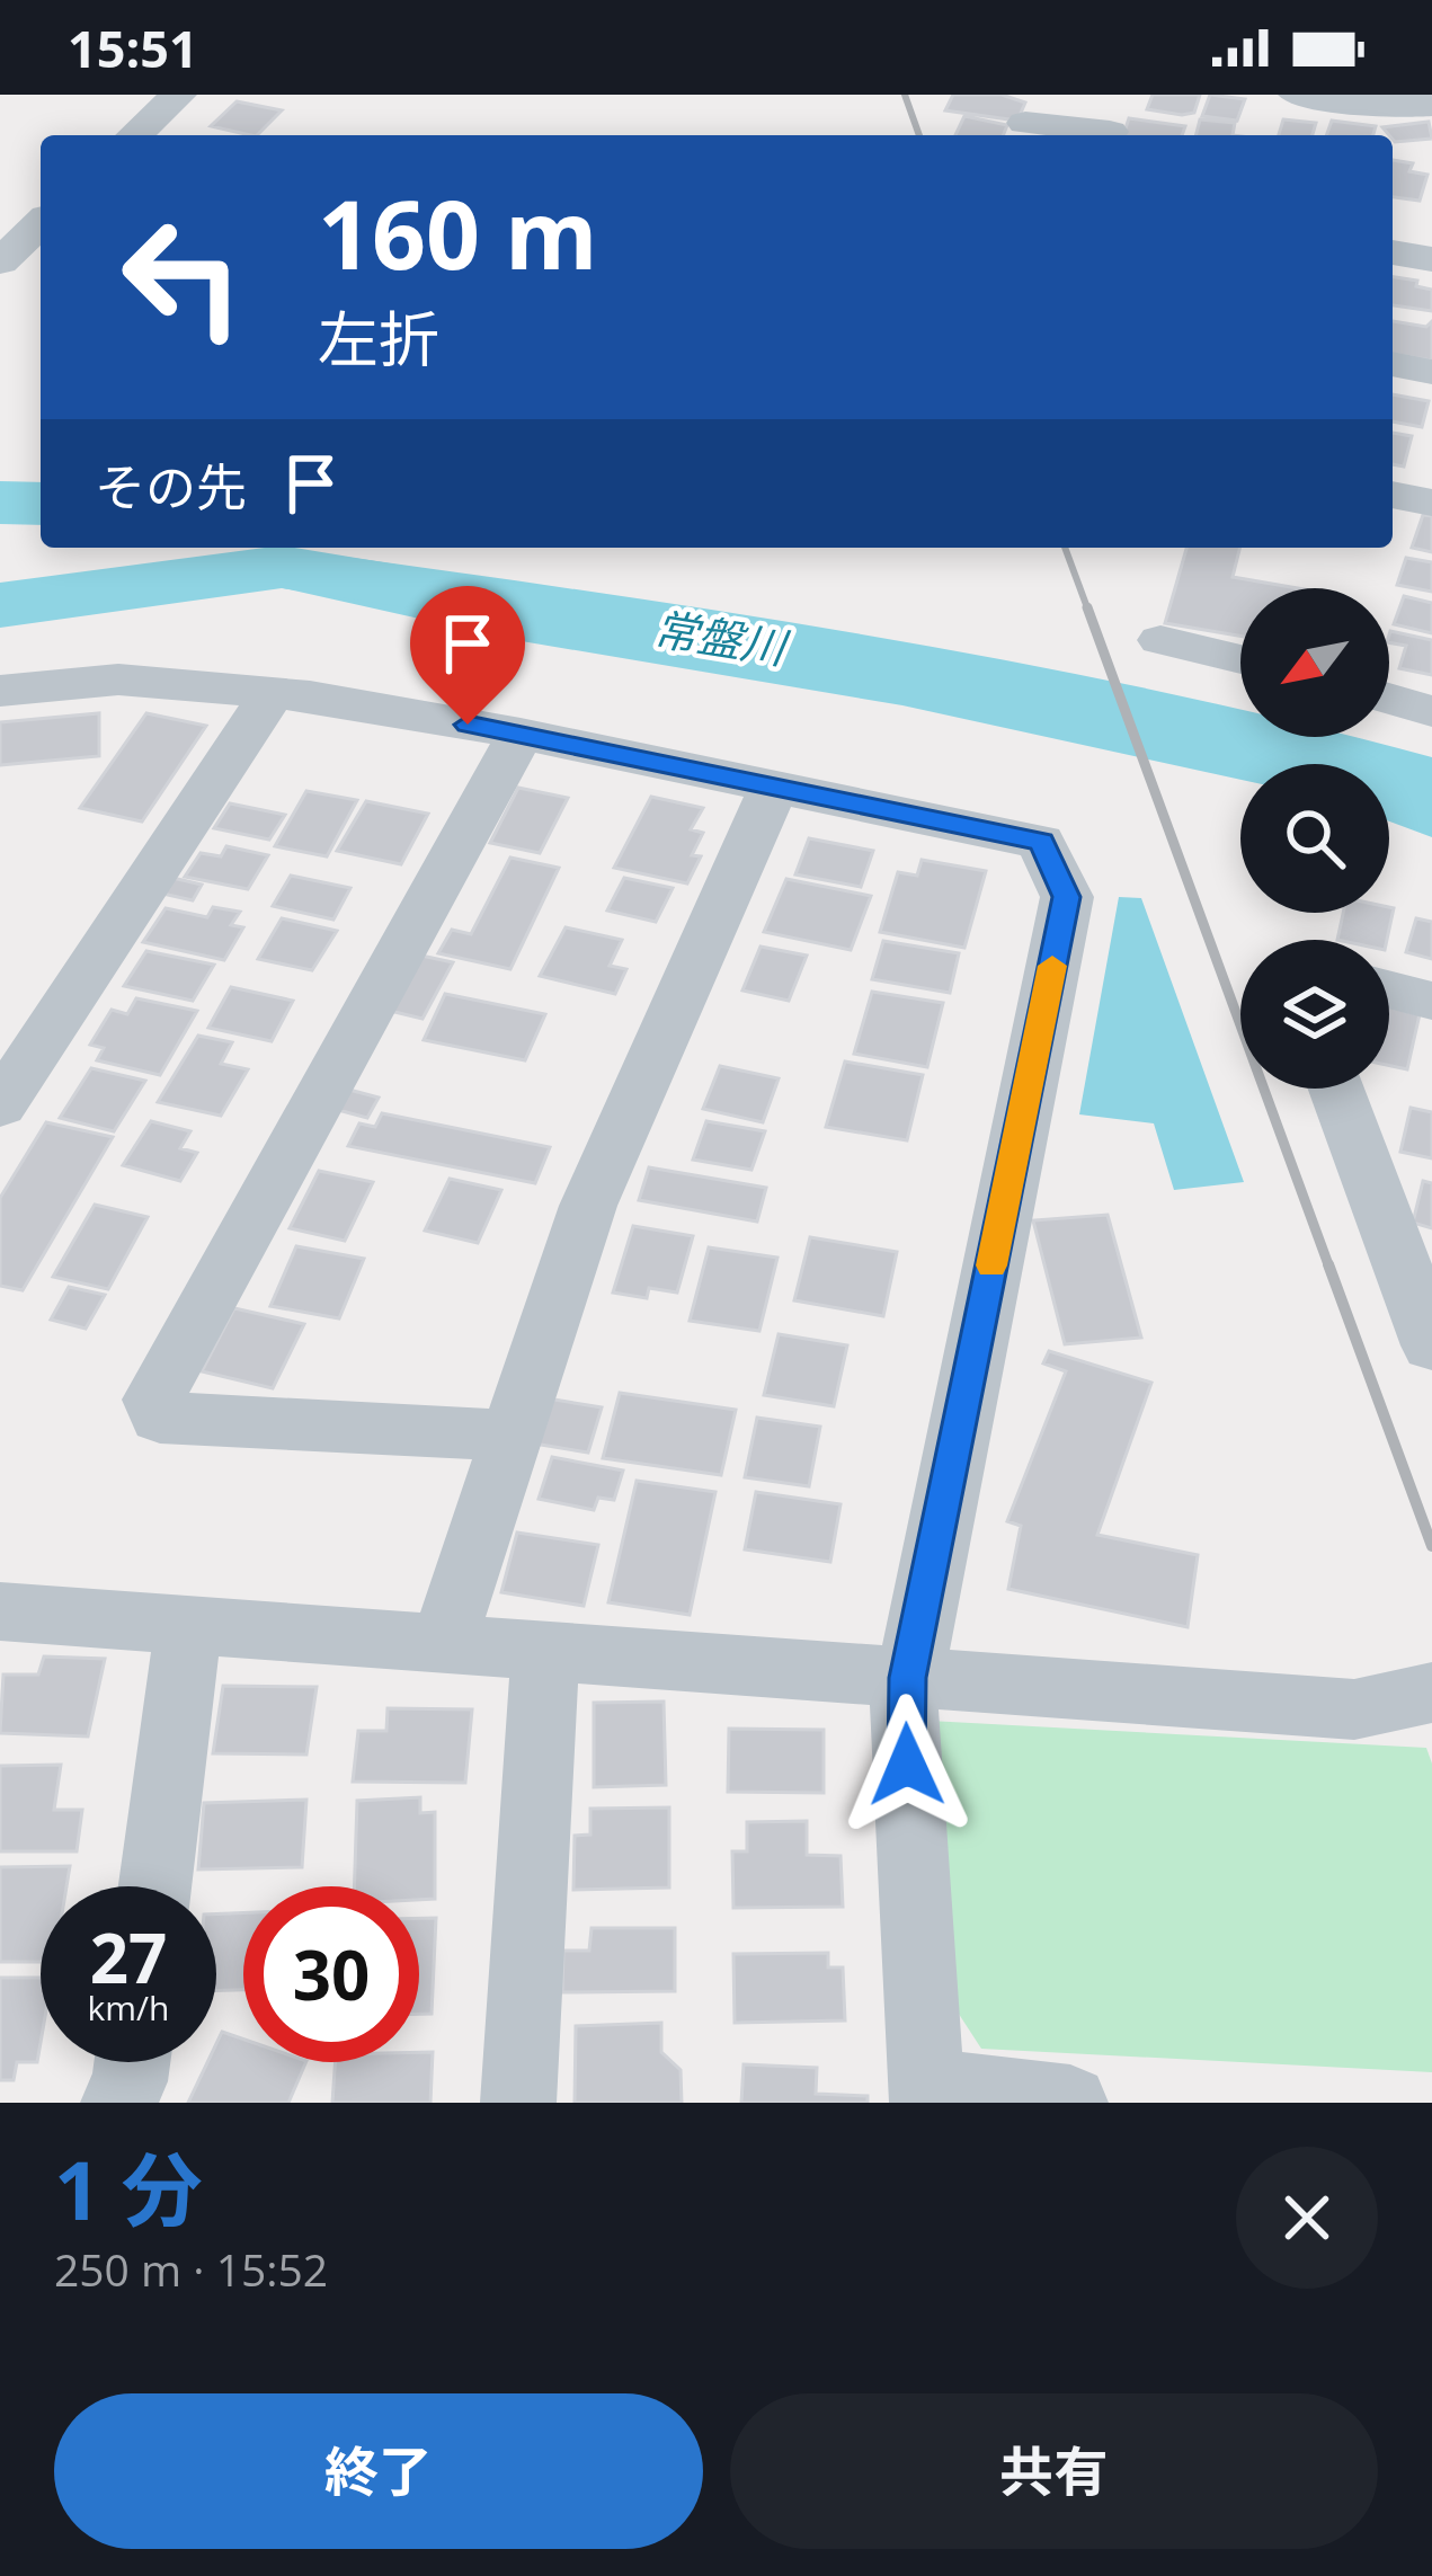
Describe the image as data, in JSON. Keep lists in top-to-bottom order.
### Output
{
  "water": ["常盤川"],
  "north": "bottom left",
  "page": {
    "status": "15:51",
    "turn": ["160 m", "左折"],
    "then": "その先",
    "speed": "27 km/h",
    "limit": "30",
    "heading": ["1 分", "250 m · 15:52"],
    "buttons": ["終了", "共有"]
  }
}
